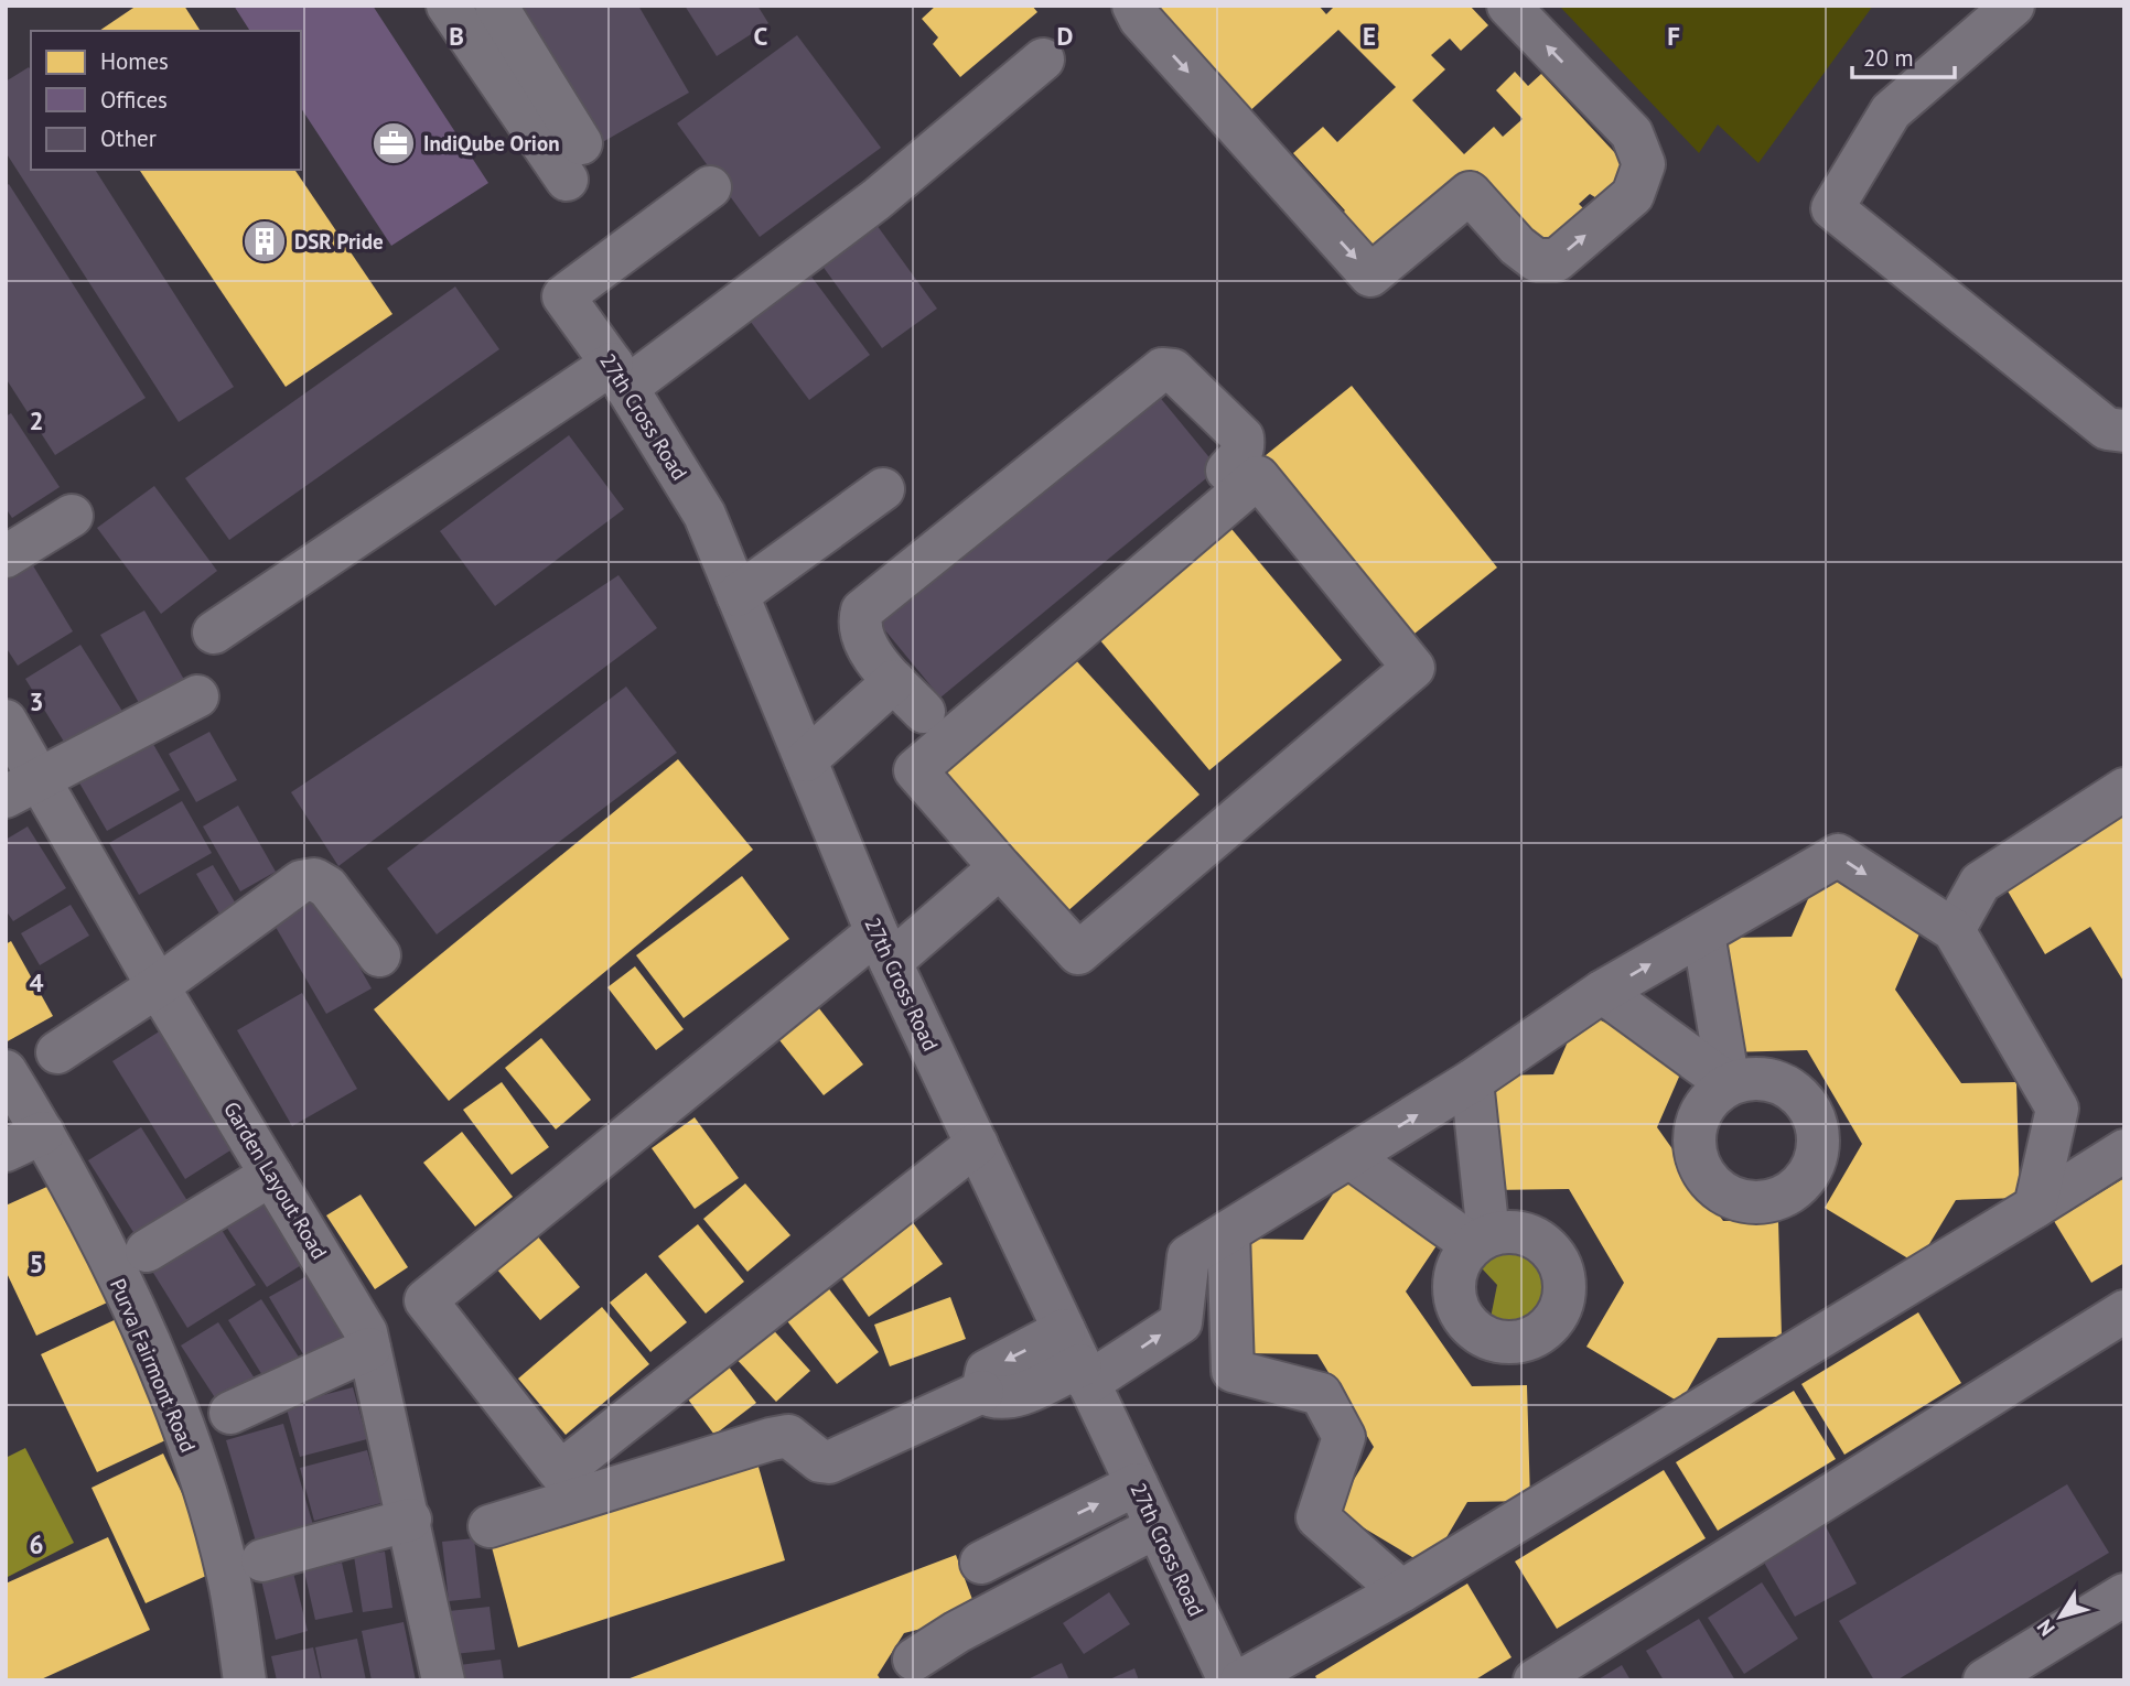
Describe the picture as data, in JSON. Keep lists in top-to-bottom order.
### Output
{
  "streets": {
    "street": ["27th Cross Road", "Garden Layout Road", "Purva Fairmont Road"]
  },
  "places": {
    "office": ["IndiQube Orion"],
    "building": ["DSR Pride"]
  },
  "legend": ["Homes", "Offices", "Other"],
  "scale_bar": "20 m",
  "north": "bottom left",
  "grid": {
    "columns": [
      "B",
      "C",
      "D",
      "E",
      "F"
    ],
    "rows": [
      "2",
      "3",
      "4",
      "5",
      "6"
    ]
  }
}
